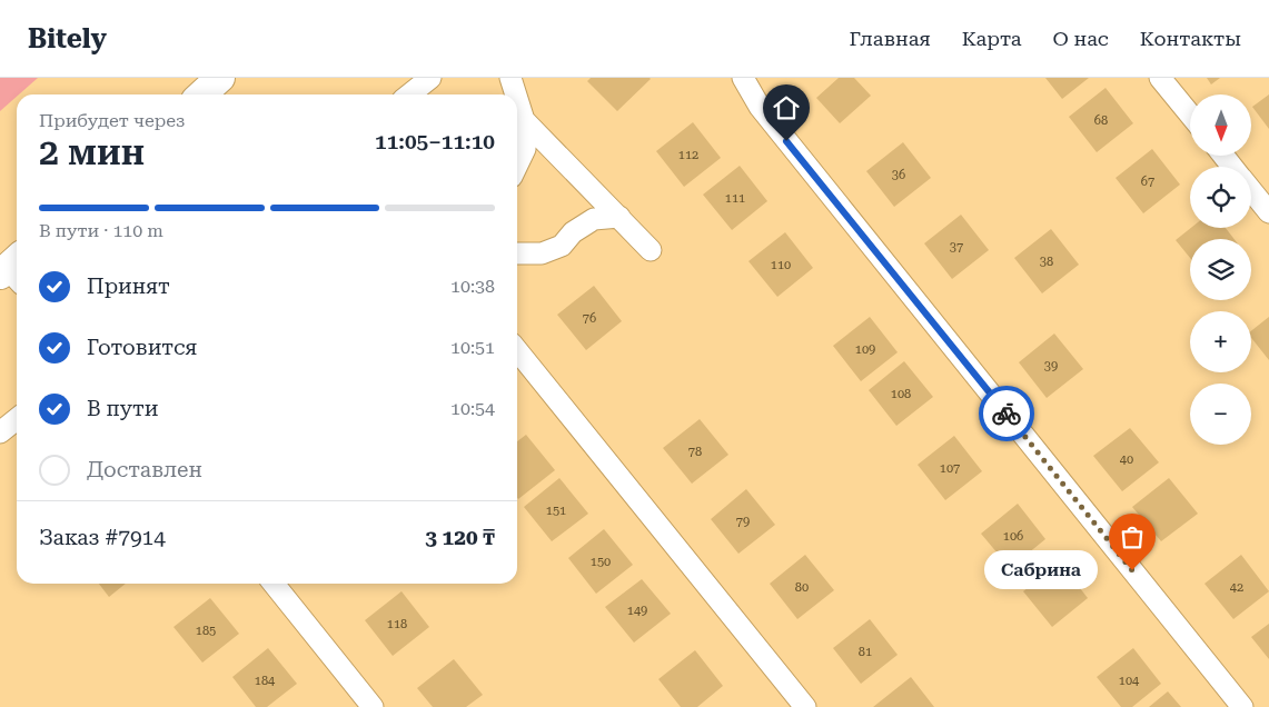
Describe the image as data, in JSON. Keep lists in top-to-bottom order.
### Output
{
  "places": ["Сабрина"],
  "house_numbers": [
    "68",
    "112",
    "36",
    "67",
    "111",
    "37",
    "38",
    "110",
    "76",
    "109",
    "39",
    "108",
    "78",
    "40",
    "107",
    "151",
    "79",
    "106",
    "150",
    "80",
    "42",
    "149",
    "118",
    "185",
    "81",
    "184",
    "104"
  ],
  "north": "bottom",
  "page": {
    "header": "Bitely",
    "nav": [
      "Главная",
      "Карта",
      "О нас",
      "Контакты"
    ],
    "map_buttons": ["+", "−"],
    "heading": ["2 мин", "Прибудет через", "11:05–11:10"],
    "panel": ["Заказ #7914", "3 120 ₸"],
    "bar": "В пути · 110 m",
    "list": [
      ["Принят", "10:38"],
      ["Готовится", "10:51"],
      ["В пути", "10:54"],
      "Доставлен"
    ],
    "bubble": "Сабрина"
  }
}
